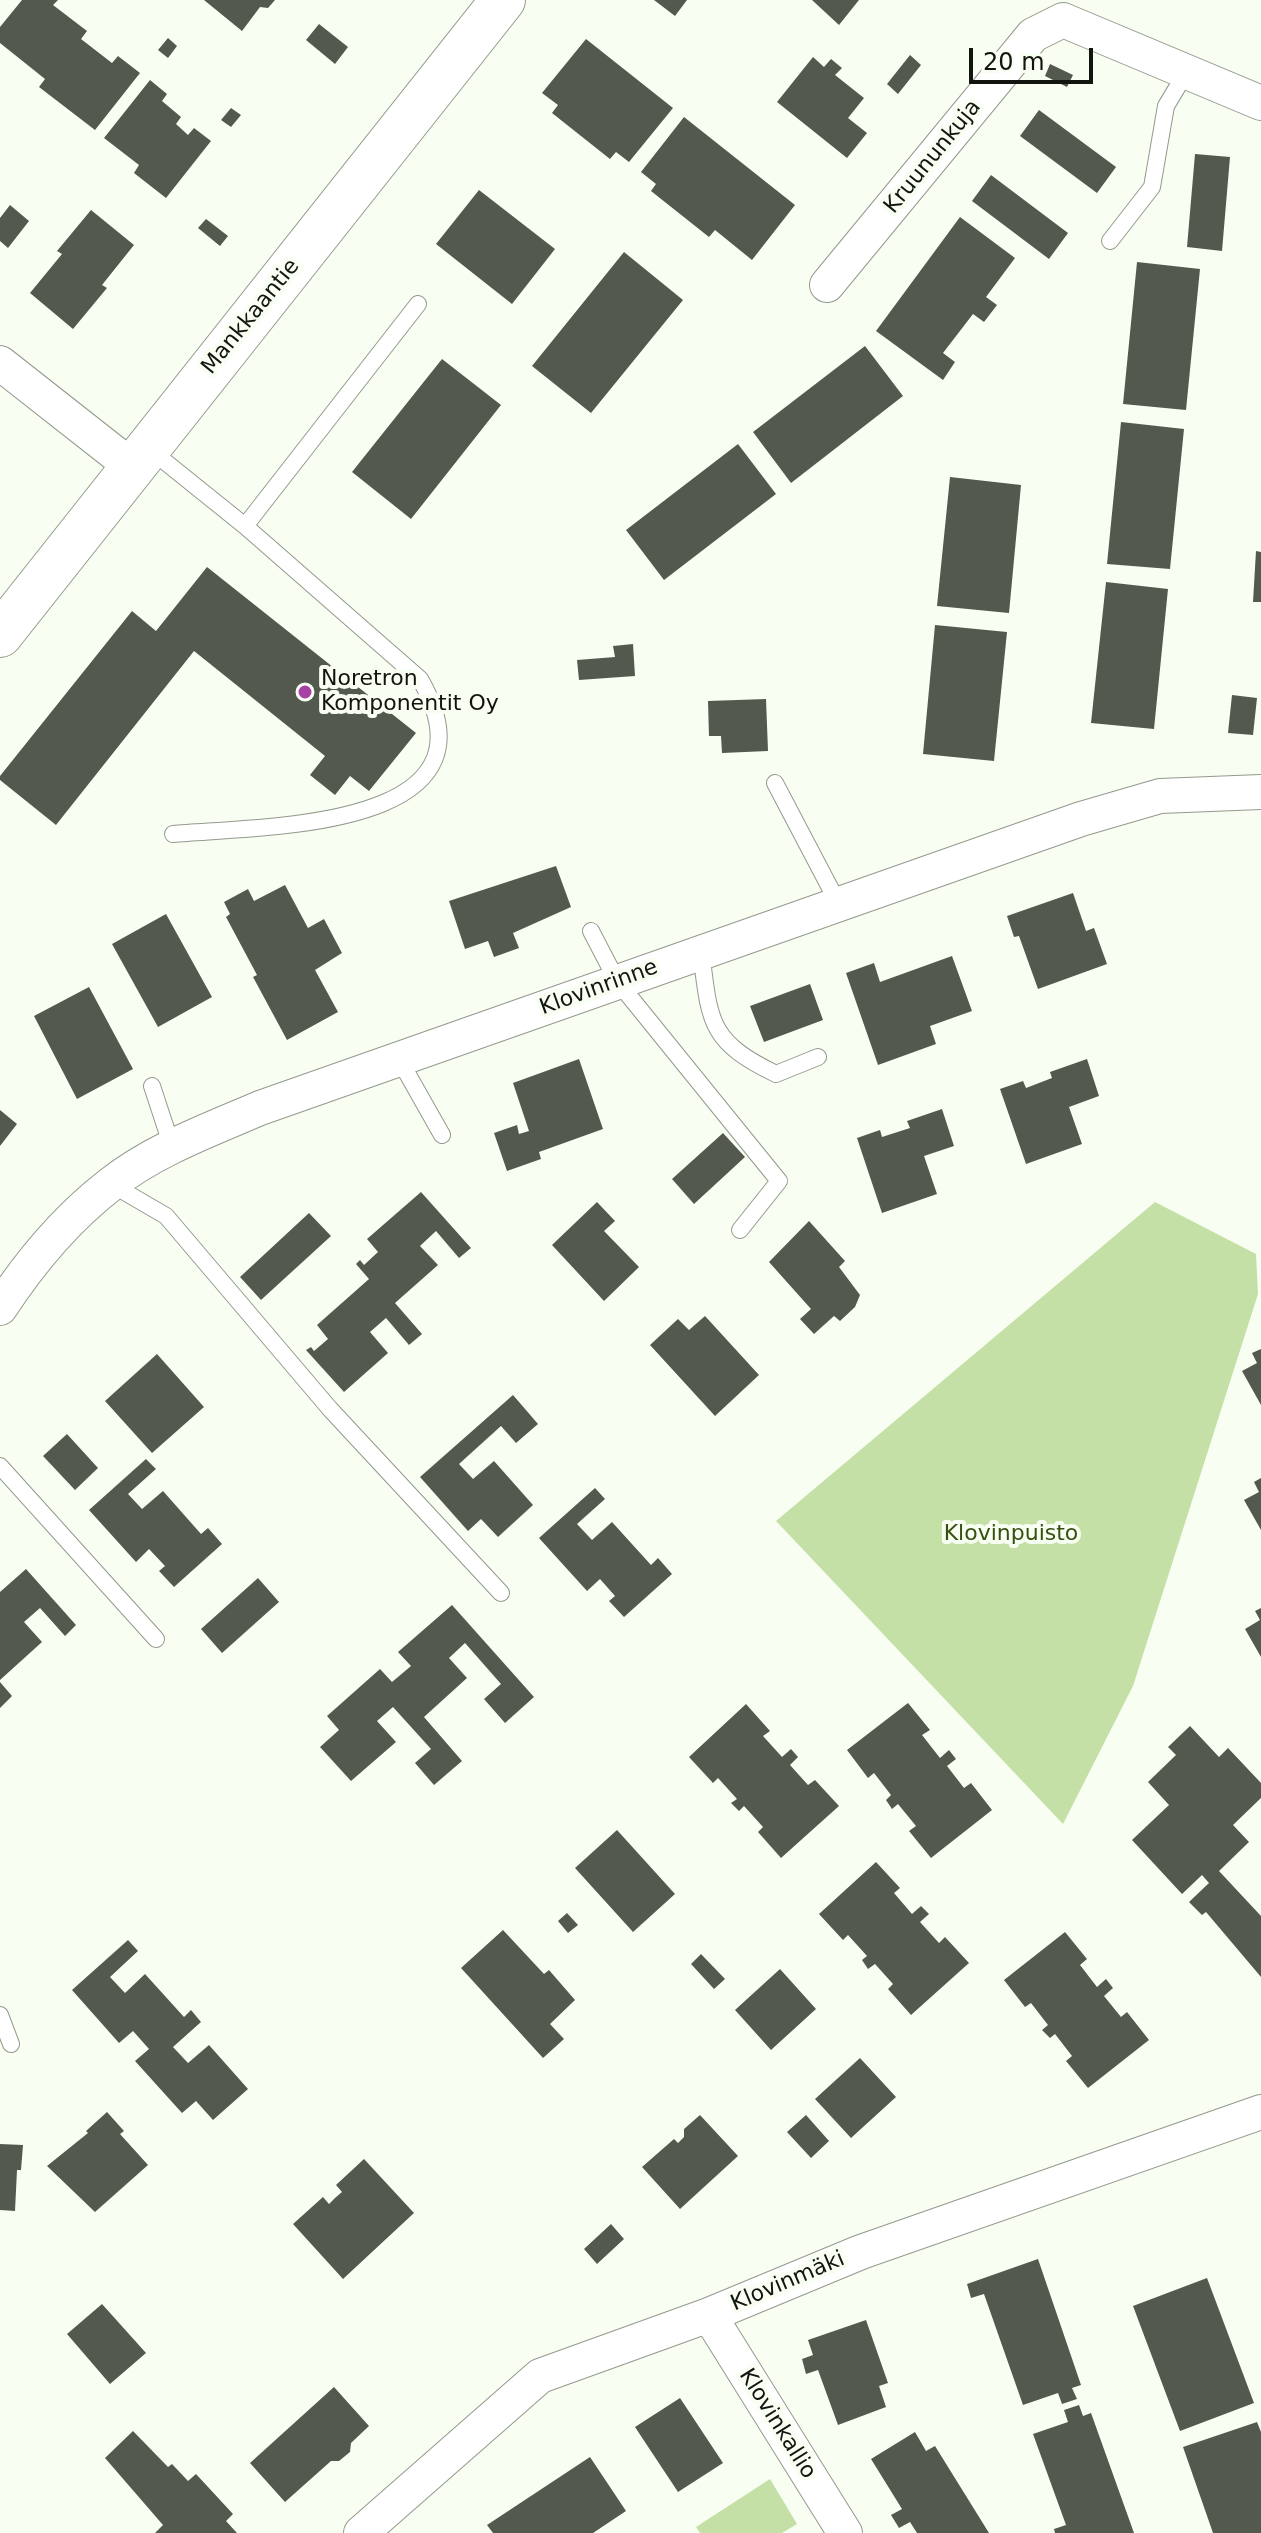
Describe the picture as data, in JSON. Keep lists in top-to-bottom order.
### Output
{
  "streets": {
    "main road": ["Mankkaantie"],
    "street": [
      "Kruununkuja",
      "Klovinrinne",
      "Klovinmäki",
      "Klovinkallio"
    ]
  },
  "crossings": [
    ["Klovinmäki", "Klovinkallio"]
  ],
  "parks": ["Klovinpuisto"],
  "places": ["Noretron Komponentit Oy"],
  "scale_bar": "20 m"
}
